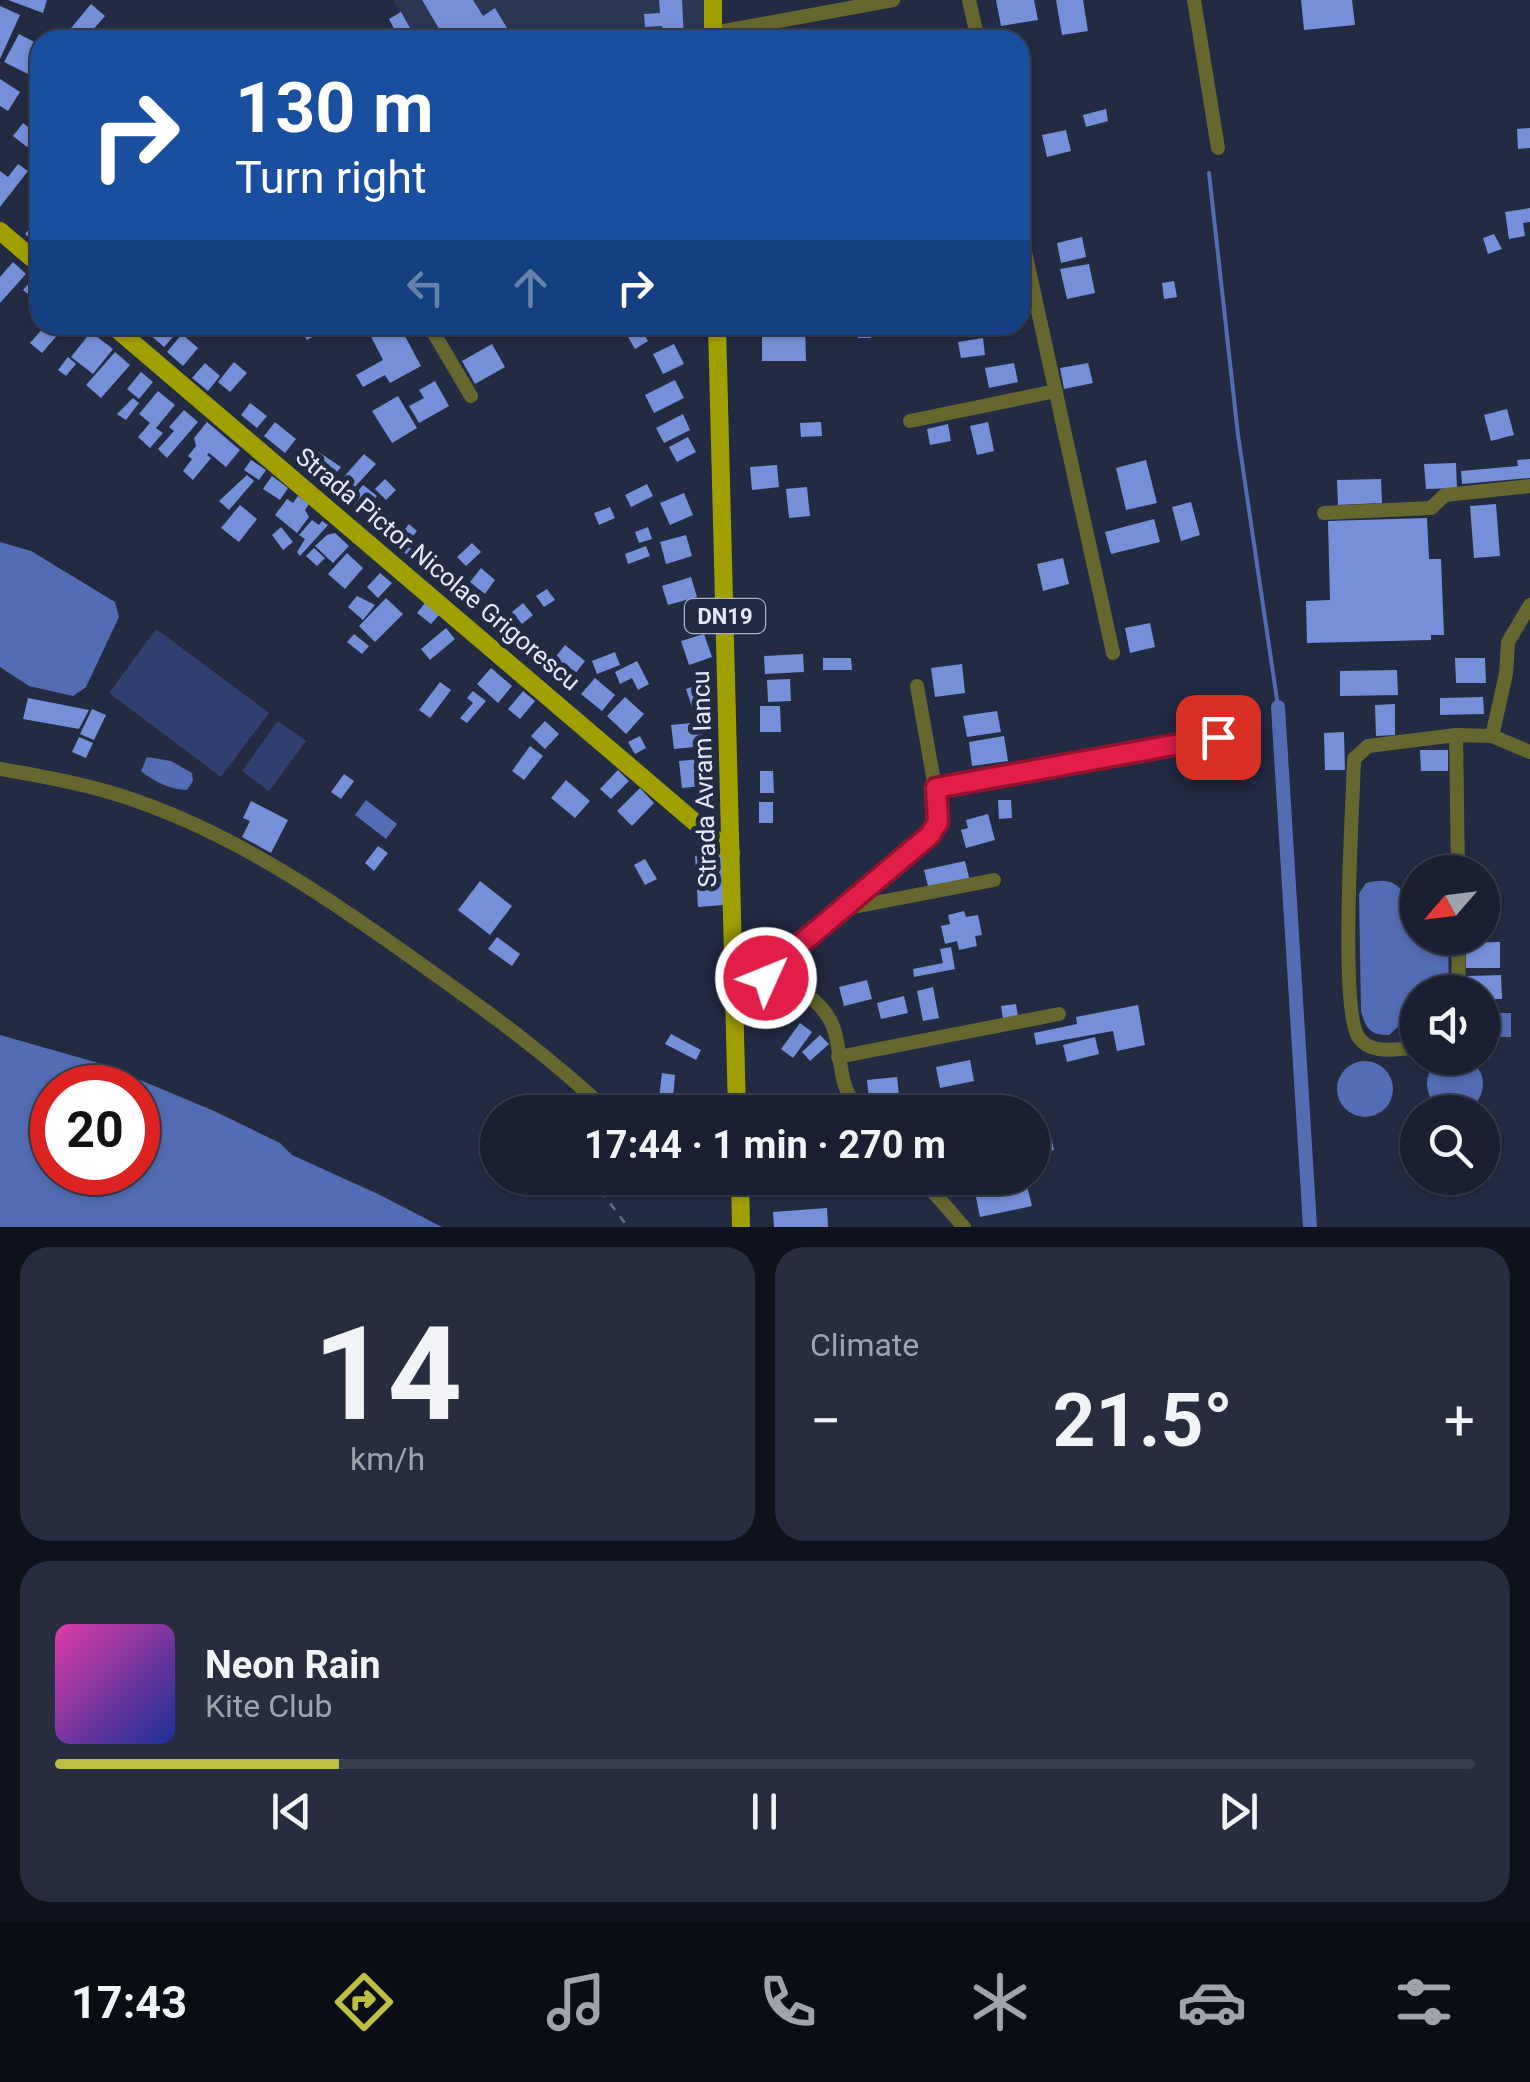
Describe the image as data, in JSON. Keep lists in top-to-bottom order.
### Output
{
  "streets": {
    "main road": ["Strada Pictor Nicolae Grigorescu", "DN19", "Strada Avram Iancu"]
  },
  "crossings": [
    ["Strada Pictor Nicolae Grigorescu", "Strada Avram Iancu"]
  ],
  "north": "bottom left",
  "page": {
    "turn": ["130 m", "Turn right"],
    "limit": "20",
    "trip": "17:44 · 1 min · 270 m",
    "tile": [
      ["14", "km/h"],
      "Climate"
    ],
    "heat": ["−", "21.5°", "+"],
    "song": ["Neon Rain", "Kite Club"],
    "tabs": "17:43"
  }
}
